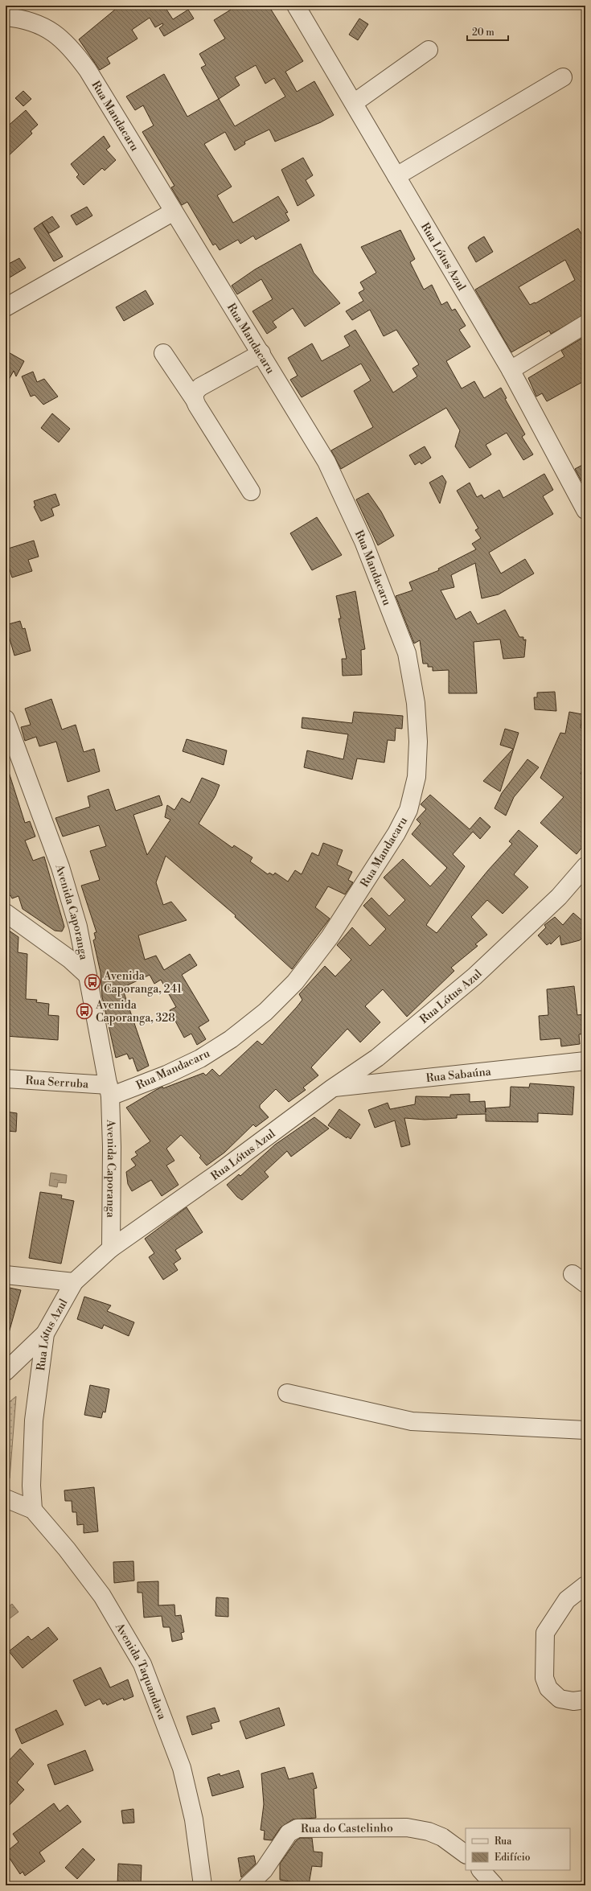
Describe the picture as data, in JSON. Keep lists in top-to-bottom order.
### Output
{
  "streets": {
    "street": [
      "Rua Mandacaru",
      "Rua Lótus Azul",
      "Avenida Caporanga",
      "Rua Sabaúna",
      "Rua Serruba",
      "Avenida Taquandava",
      "Rua do Castelinho"
    ]
  },
  "crossings": [
    ["Rua Mandacaru", "Avenida Caporanga"],
    ["Rua Mandacaru", "Rua Serruba"],
    ["Rua Lótus Azul", "Avenida Caporanga"],
    ["Rua Lótus Azul", "Rua Sabaúna"],
    ["Rua Lótus Azul", "Avenida Taquandava"],
    ["Avenida Caporanga", "Rua Serruba"]
  ],
  "places": {
    "bus stop": ["Avenida Caporanga, 241", "Avenida Caporanga, 328"]
  },
  "legend": ["Rua", "Edifício"],
  "scale_bar": "20 m"
}
